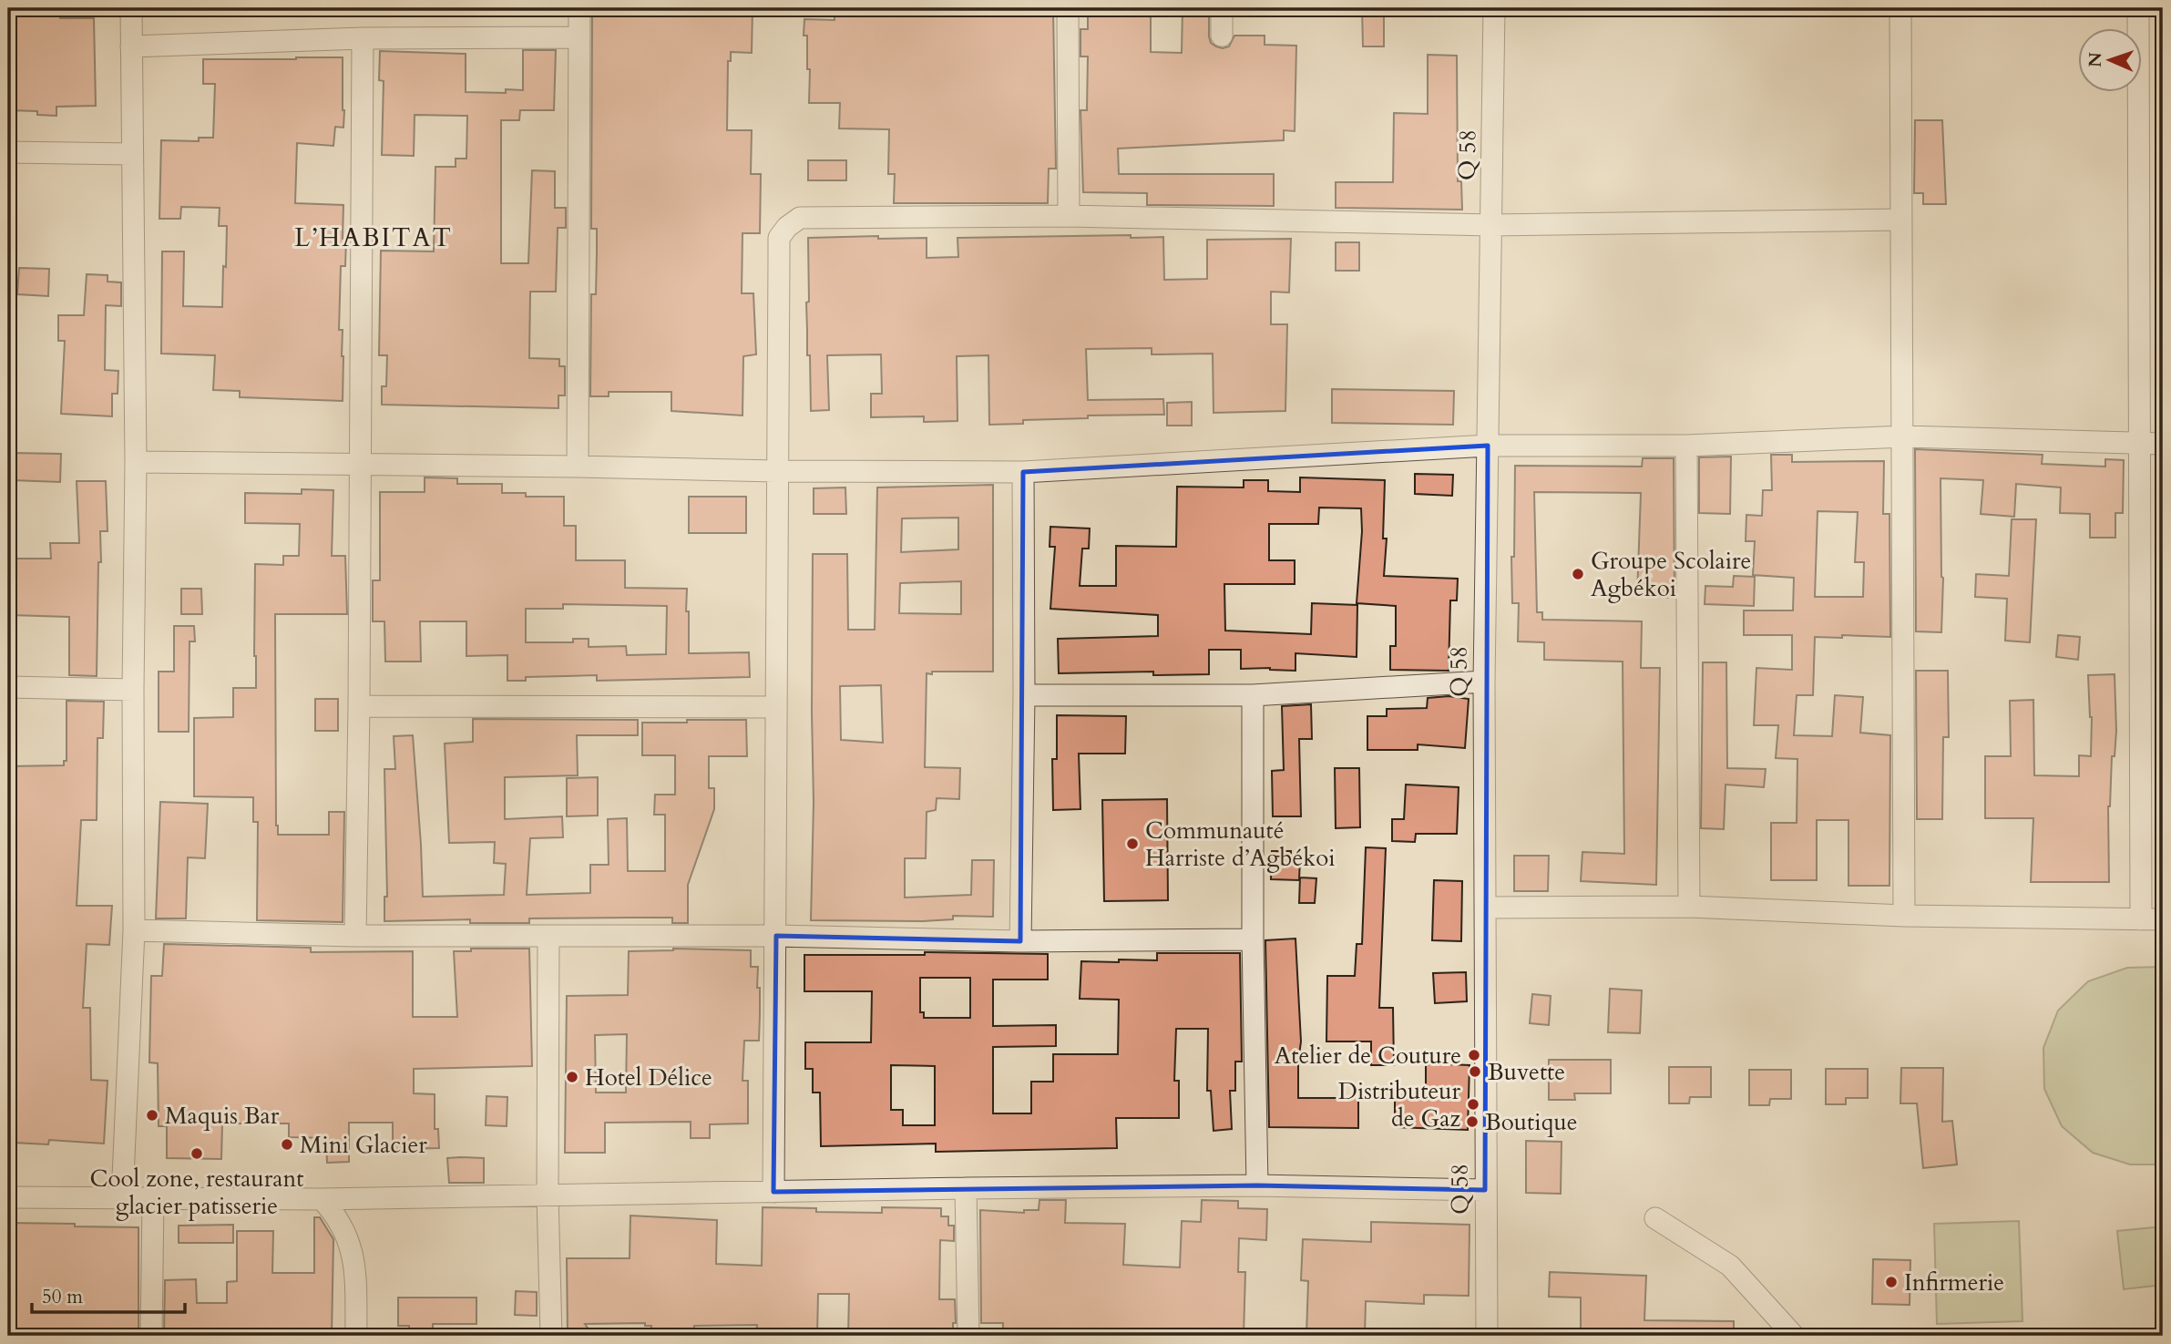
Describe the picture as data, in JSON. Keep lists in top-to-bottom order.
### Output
{
  "streets": {
    "street": ["Q 58"]
  },
  "districts": ["L’HABITAT"],
  "places": [
    "Groupe Scolaire Agbékoi",
    "Communauté Harriste d’Agbékoi",
    "Atelier de Couture",
    "Buvette",
    "Hotel Délice",
    "Distributeur de Gaz",
    "Maquis Bar",
    "Boutique",
    "Mini Glacier",
    "Cool zone, restaurant glacier patisserie",
    "Infirmerie"
  ],
  "scale_bar": "50 m",
  "north": "left"
}
